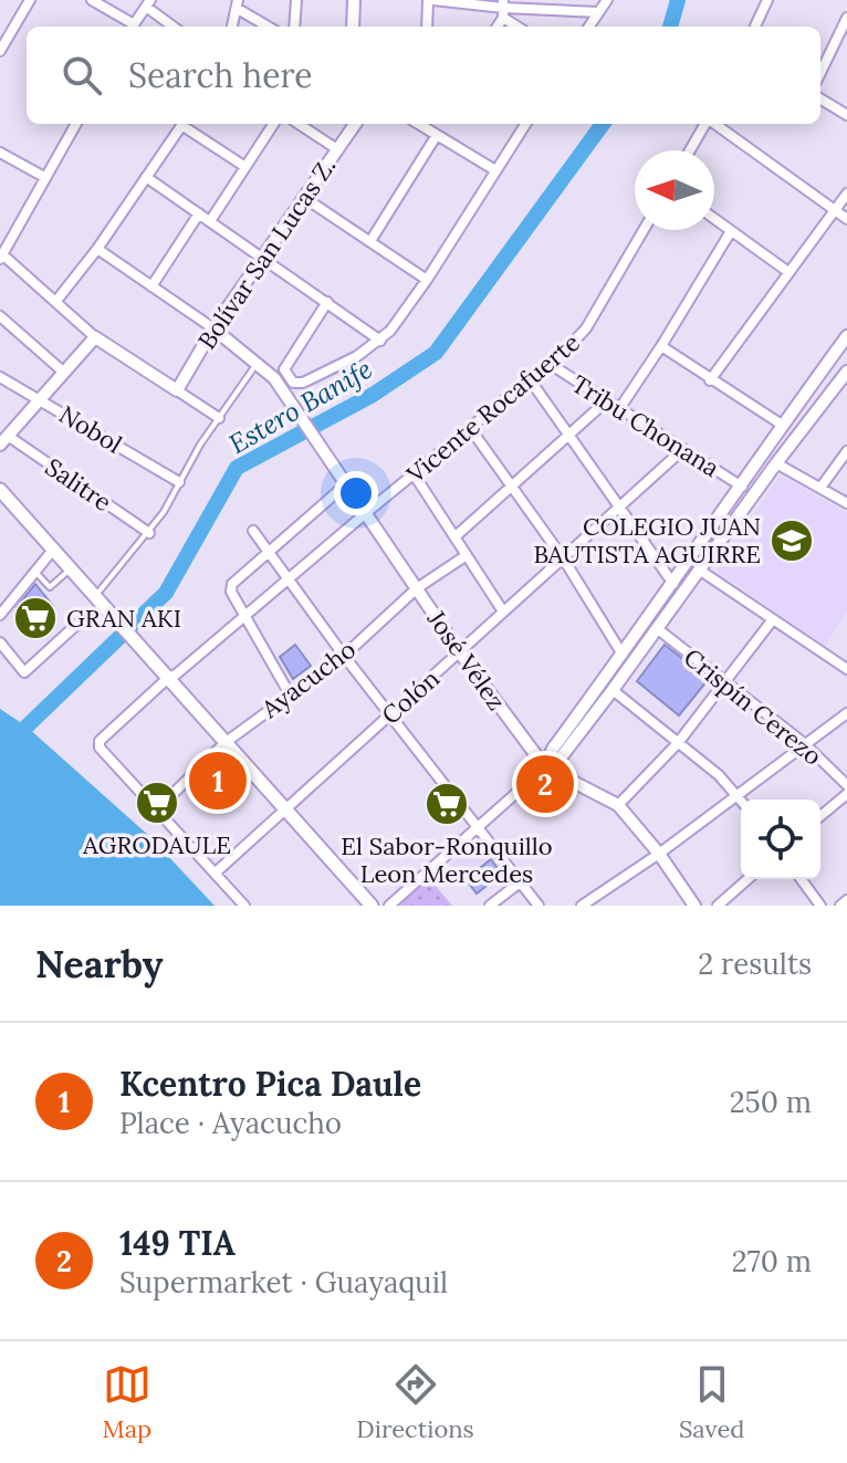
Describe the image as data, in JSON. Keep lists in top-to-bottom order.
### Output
{
  "streets": {
    "street": [
      "Bolívar San Lucas Z.",
      "Vicente Rocafuerte",
      "Tribu Chonana",
      "Nobol",
      "Salitre",
      "José Vélez",
      "Ayacucho",
      "Colón",
      "Crispín Cerezo"
    ]
  },
  "crossings": [
    ["Bolívar San Lucas Z.", "José Vélez"],
    ["Vicente Rocafuerte", "Tribu Chonana"],
    ["Vicente Rocafuerte", "José Vélez"],
    ["Vicente Rocafuerte", "Ayacucho"],
    ["Tribu Chonana", "Colón"],
    ["José Vélez", "Ayacucho"],
    ["José Vélez", "Colón"]
  ],
  "water": ["Estero Banife"],
  "places": {
    "school or university": ["COLEGIO JUAN BAUTISTA AGUIRRE"],
    "supermarket": ["GRAN AKI", "AGRODAULE", "El Sabor-Ronquillo Leon Mercedes"]
  },
  "north": "left",
  "page": {
    "search": "Search here",
    "pins": ["1", "2"],
    "heading": ["Nearby", "2 results"],
    "list": [
      {
        "mark": "1",
        "name": "Kcentro Pica Daule",
        "note": "Place · Ayacucho",
        "value": "250 m"
      },
      {
        "mark": "2",
        "name": "149 TIA",
        "note": "Supermarket · Guayaquil",
        "value": "270 m"
      }
    ],
    "nav": ["Map", "Directions", "Saved"]
  }
}
